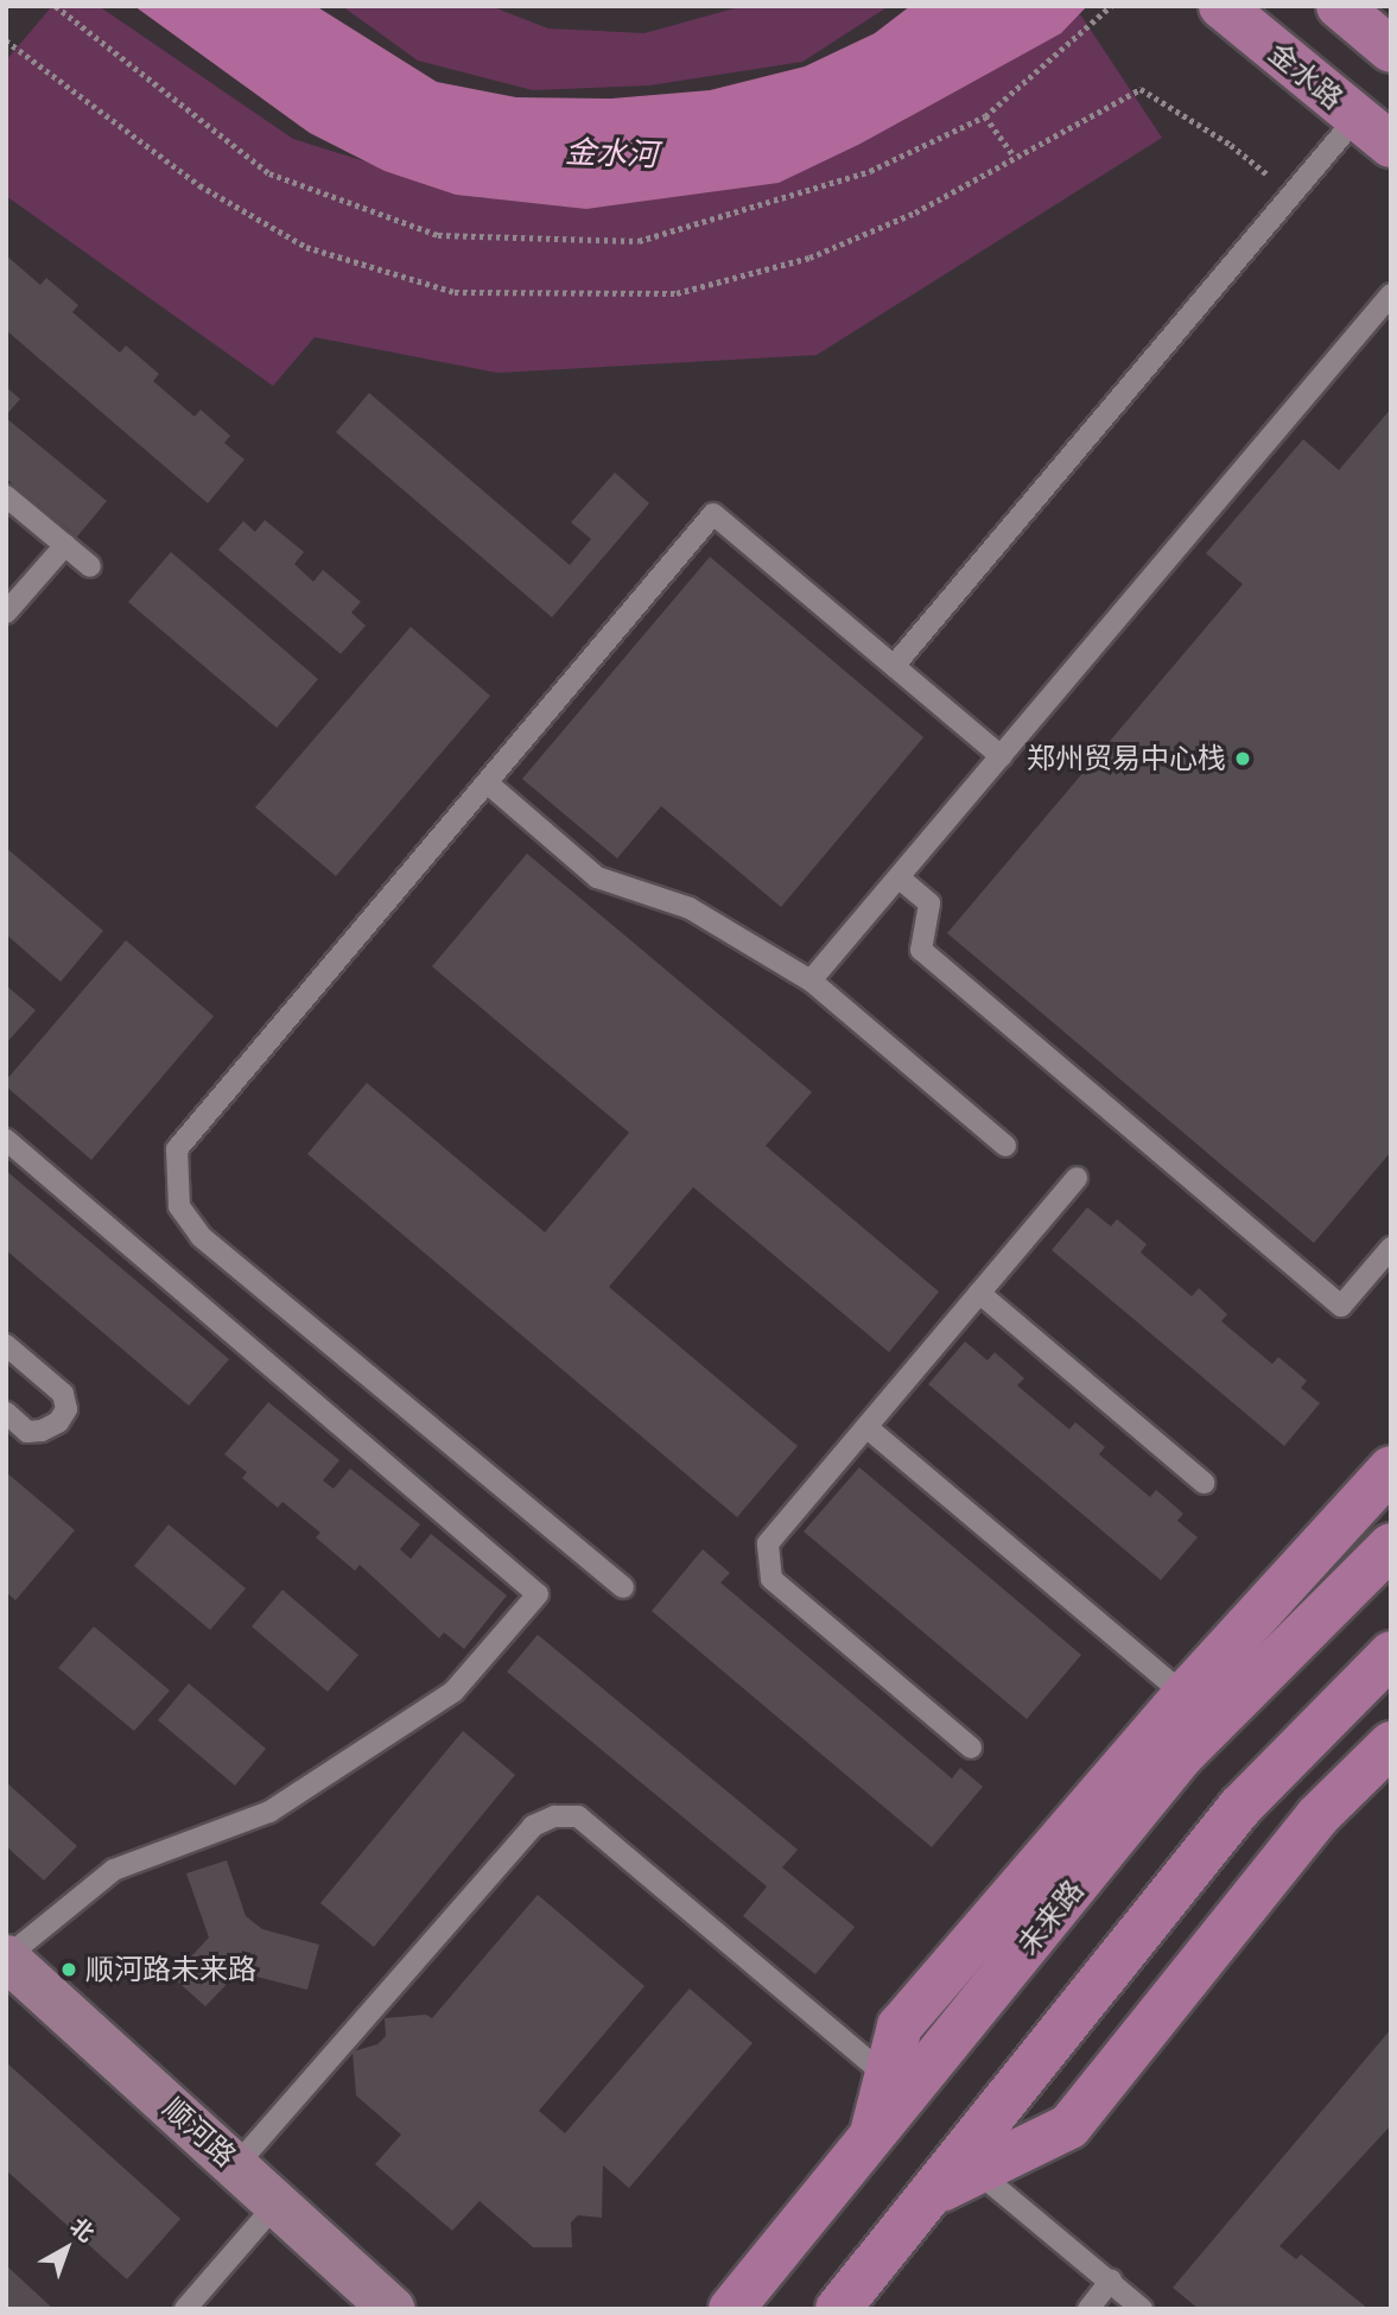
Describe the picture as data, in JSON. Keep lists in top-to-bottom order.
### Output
{
  "streets": {
    "main road": ["金水路", "未来路"],
    "street": ["顺河路"]
  },
  "water": ["金水河"],
  "places": ["郑州贸易中心栈", "顺河路未来路"],
  "north": "top right"
}
